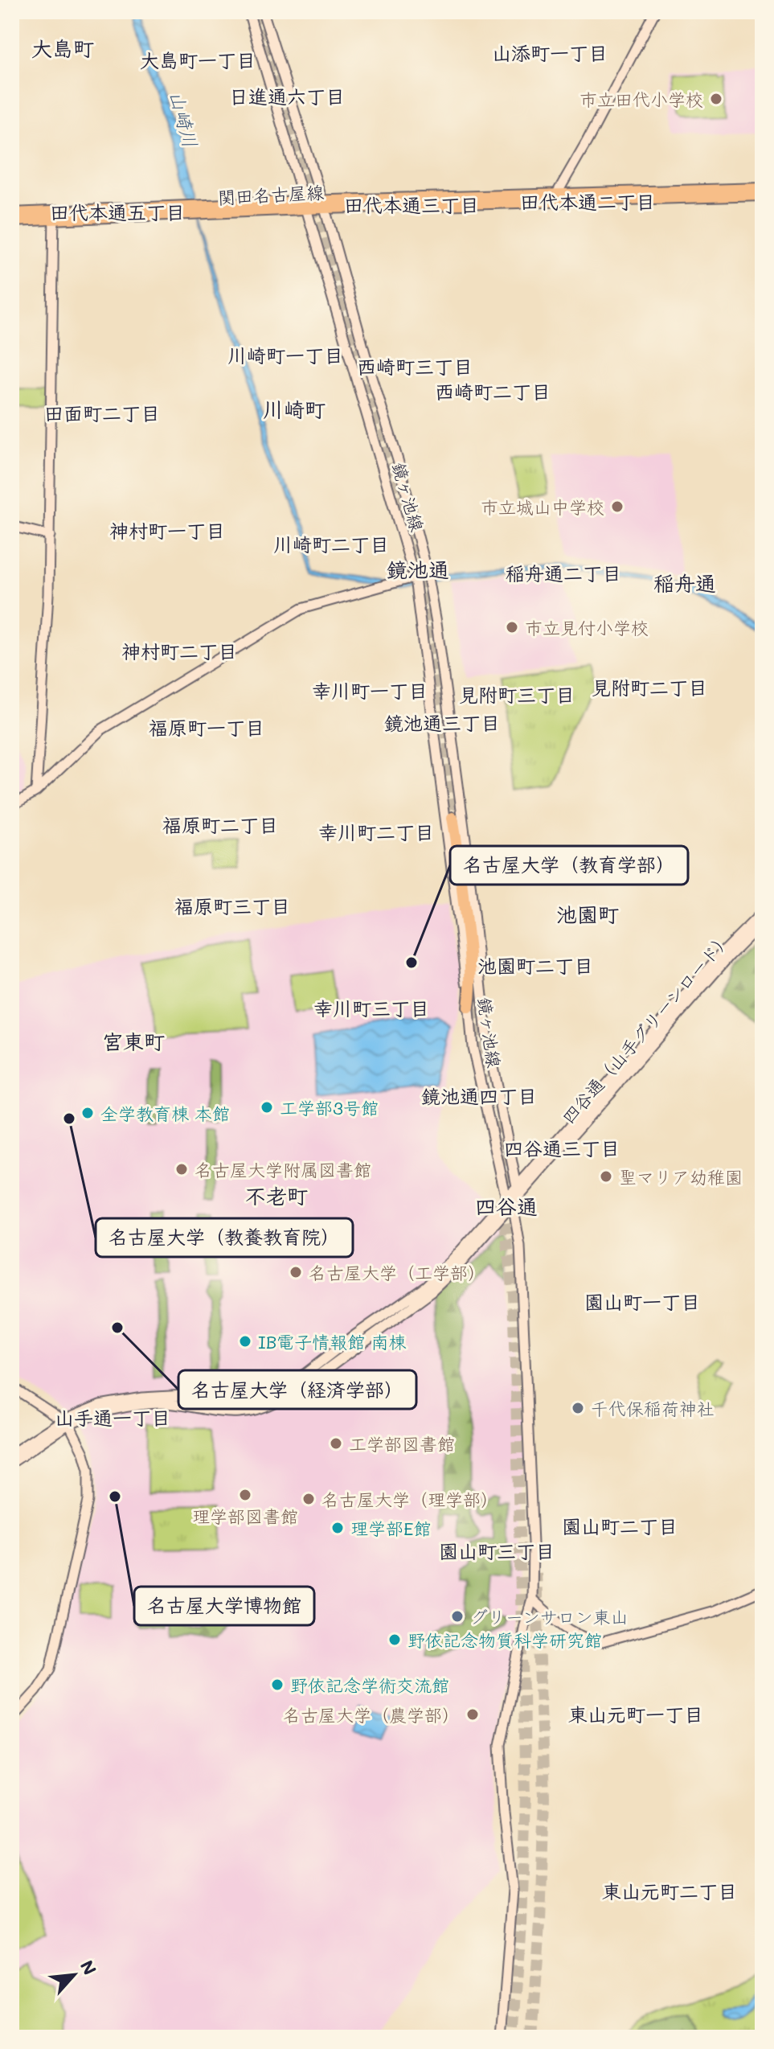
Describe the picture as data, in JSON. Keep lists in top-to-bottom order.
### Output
{
  "streets": {
    "main road": ["関田名古屋線"],
    "street": ["鏡ヶ池線", "四谷通（山手グリーンロード）"]
  },
  "crossings": [
    ["関田名古屋線", "鏡ヶ池線"],
    ["鏡ヶ池線", "四谷通（山手グリーンロード）"]
  ],
  "districts": [
    "大島町",
    "山添町一丁目",
    "大島町一丁目",
    "日進通六丁目",
    "田代本通二丁目",
    "田代本通三丁目",
    "田代本通五丁目",
    "川崎町一丁目",
    "西崎町三丁目",
    "西崎町二丁目",
    "川崎町",
    "田面町二丁目",
    "神村町一丁目",
    "川崎町二丁目",
    "鏡池通",
    "稲舟通二丁目",
    "稲舟通",
    "神村町二丁目",
    "見附町二丁目",
    "幸川町一丁目",
    "見附町三丁目",
    "鏡池通三丁目",
    "福原町一丁目",
    "福原町二丁目",
    "幸川町二丁目",
    "福原町三丁目",
    "池園町",
    "池園町二丁目",
    "幸川町三丁目",
    "宮東町",
    "鏡池通四丁目",
    "四谷通三丁目",
    "不老町",
    "四谷通",
    "園山町一丁目",
    "山手通一丁目",
    "園山町二丁目",
    "園山町三丁目",
    "東山元町一丁目",
    "東山元町二丁目"
  ],
  "water": ["山崎川"],
  "places": [
    "市立田代小学校",
    "市立城山中学校",
    "市立見付小学校",
    "名古屋大学（教育学部）",
    "工学部3号館",
    "全学教育棟 本館",
    "名古屋大学（教養教育院）",
    "名古屋大学附属図書館",
    "聖マリア幼稚園",
    "名古屋大学（工学部）",
    "名古屋大学（経済学部）",
    "IB電子情報館 南棟",
    "千代保稲荷神社",
    "工学部図書館",
    "理学部図書館",
    "名古屋大学博物館",
    "名古屋大学（理学部）",
    "理学部E館",
    "グリーンサロン東山",
    "野依記念物質科学研究館",
    "野依記念学術交流館",
    "名古屋大学（農学部）"
  ],
  "north": "top right"
}
